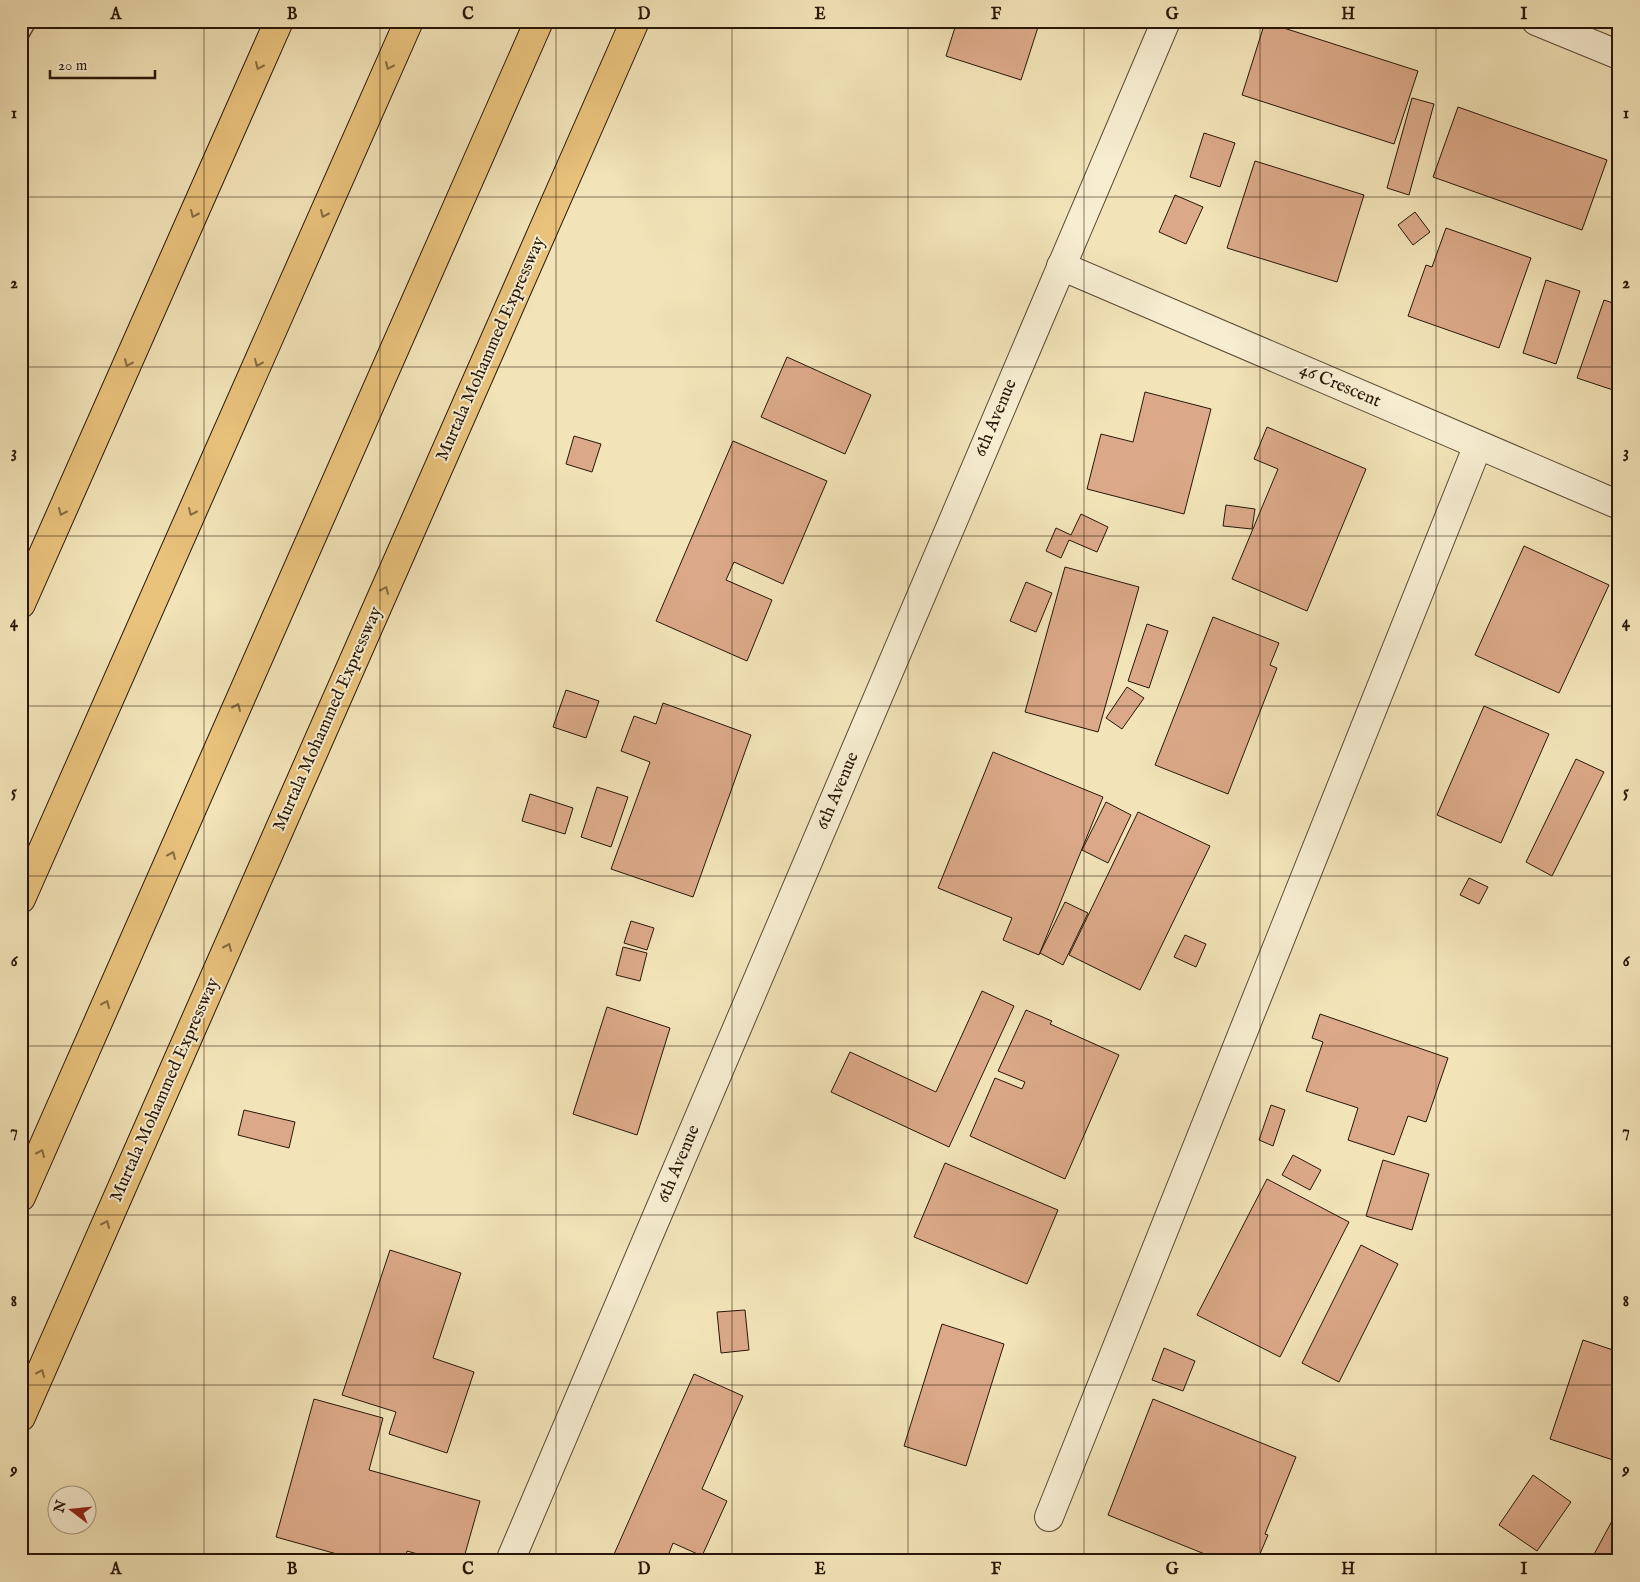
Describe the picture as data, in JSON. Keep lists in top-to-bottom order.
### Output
{
  "streets": {
    "highway": ["Murtala Mohammed Expressway"],
    "street": ["46 Crescent", "6th Avenue"]
  },
  "crossings": [
    ["46 Crescent", "6th Avenue"]
  ],
  "scale_bar": "20 m",
  "north": "left",
  "grid": {
    "columns": [
      "A",
      "B",
      "C",
      "D",
      "E",
      "F",
      "G",
      "H",
      "I"
    ],
    "rows": [
      "1",
      "2",
      "3",
      "4",
      "5",
      "6",
      "7",
      "8",
      "9"
    ]
  }
}
